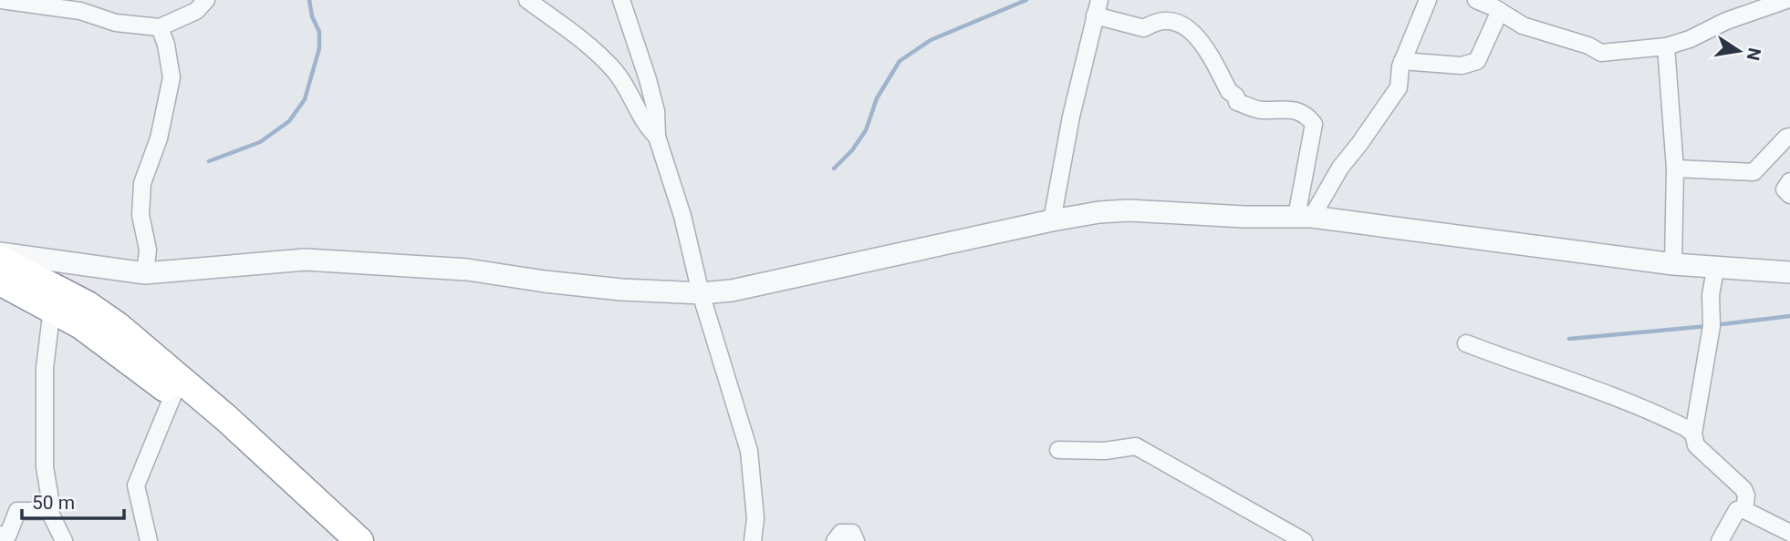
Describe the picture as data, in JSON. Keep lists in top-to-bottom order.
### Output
{
  "scale_bar": "50 m",
  "north": "right"
}
